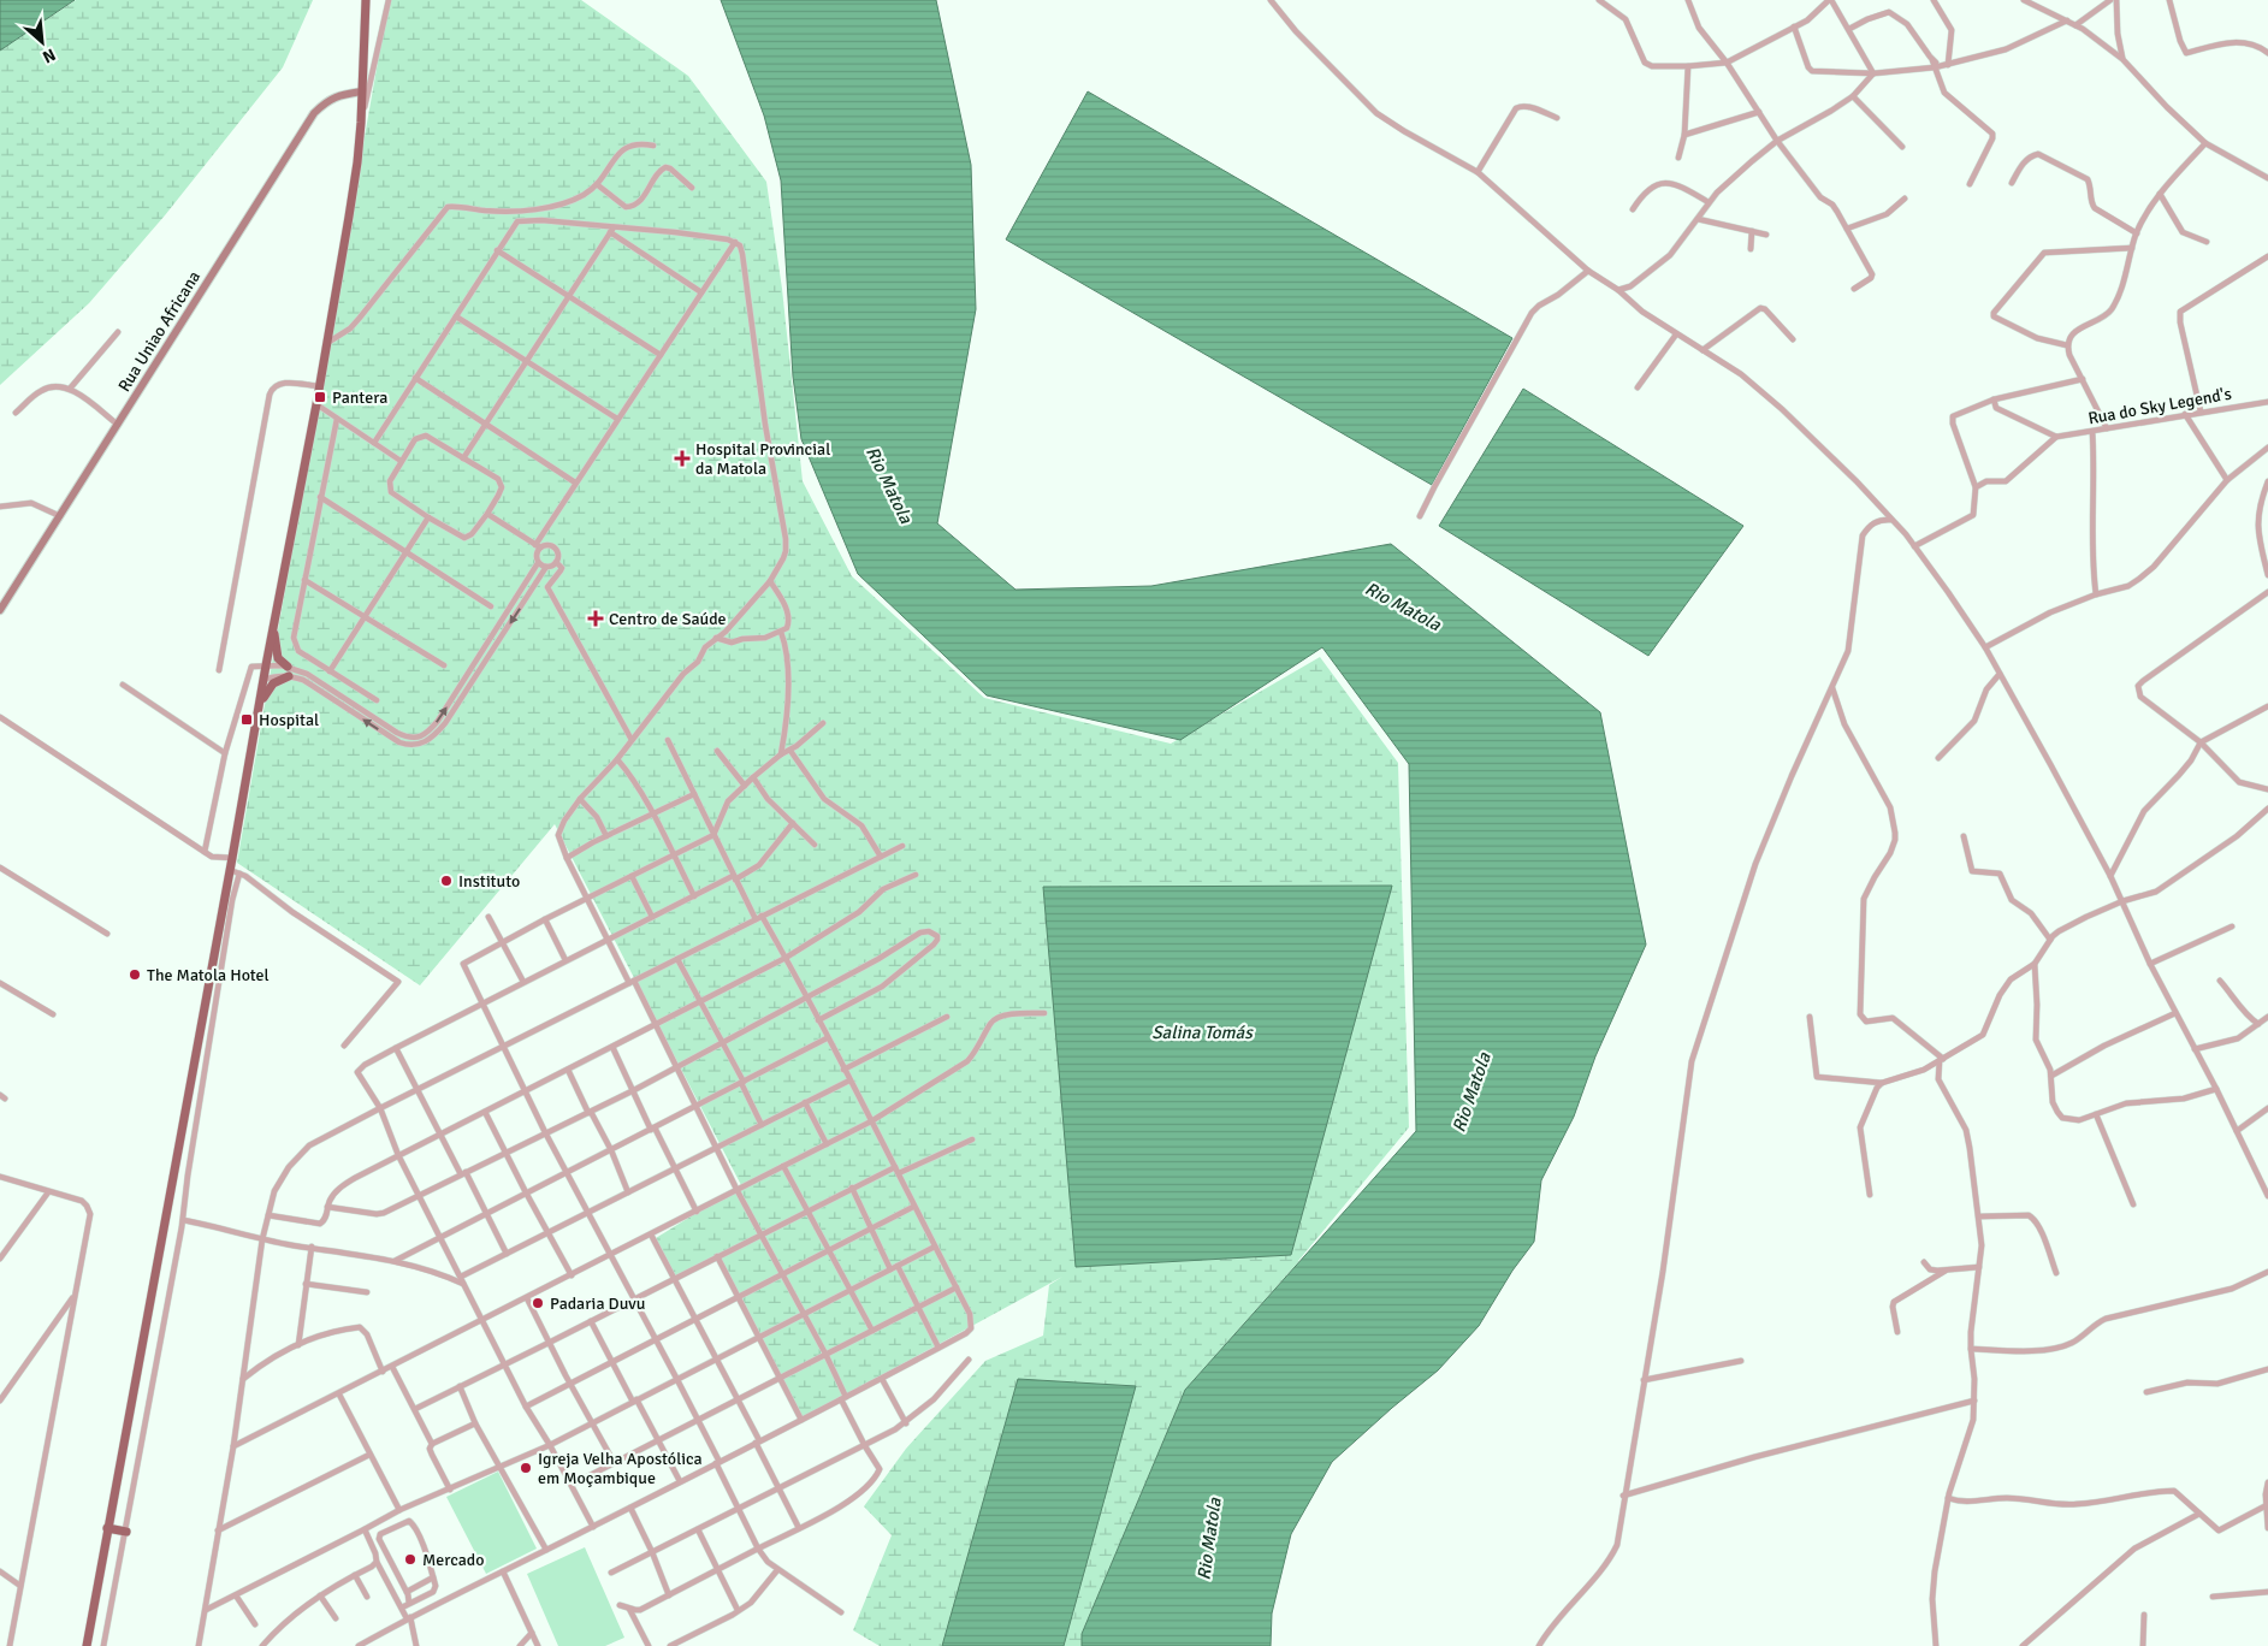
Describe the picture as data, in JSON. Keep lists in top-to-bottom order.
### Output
{
  "streets": {
    "main road": ["Rua Uniao Africana"],
    "street": ["Rua do Sky Legend's"]
  },
  "water": ["Rio Matola", "Salina Tomás"],
  "places": {
    "transit": ["Pantera", "Hospital"],
    "health": ["Hospital Provincial da Matola", "Centro de Saúde"],
    "other": [
      "Instituto",
      "The Matola Hotel",
      "Padaria Duvu",
      "Igreja Velha Apostólica em Moçambique",
      "Mercado"
    ]
  },
  "north": "bottom right"
}
